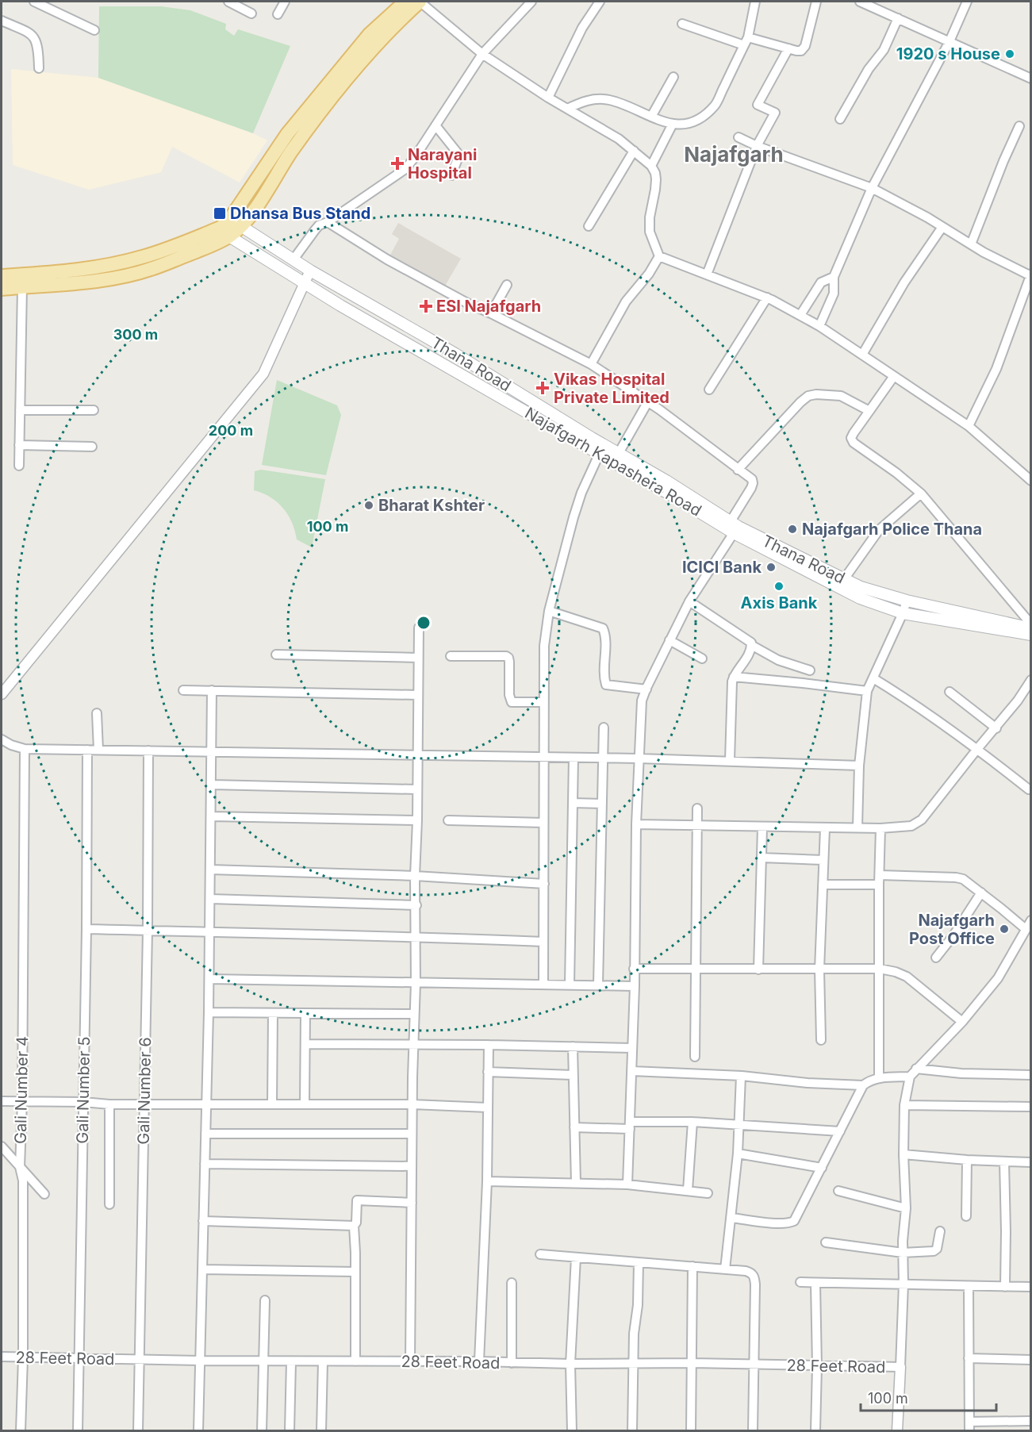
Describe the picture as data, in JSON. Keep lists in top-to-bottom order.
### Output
{
  "streets": {
    "main road": ["Thana Road", "Najafgarh Kapashera Road"],
    "street": [
      "Gali Number 4",
      "Gali Number 5",
      "Gali Number 6",
      "28 Feet Road"
    ]
  },
  "crossings": [
    ["Thana Road", "Najafgarh Kapashera Road"],
    ["Gali Number 4", "28 Feet Road"],
    ["Gali Number 5", "28 Feet Road"],
    ["Gali Number 6", "28 Feet Road"]
  ],
  "districts": ["Najafgarh"],
  "places": {
    "other": [
      "1920 s House",
      "Bharat Kshter",
      "Najafgarh Police Thana",
      "ICICI Bank",
      "Axis Bank",
      "Najafgarh Post Office"
    ],
    "health": ["Narayani Hospital", "ESI Najafgarh", "Vikas Hospital Private Limited"],
    "transit": ["Dhansa Bus Stand"]
  },
  "scale_bar": "100 m",
  "rings": ["300 m", "200 m", "100 m"]
}
